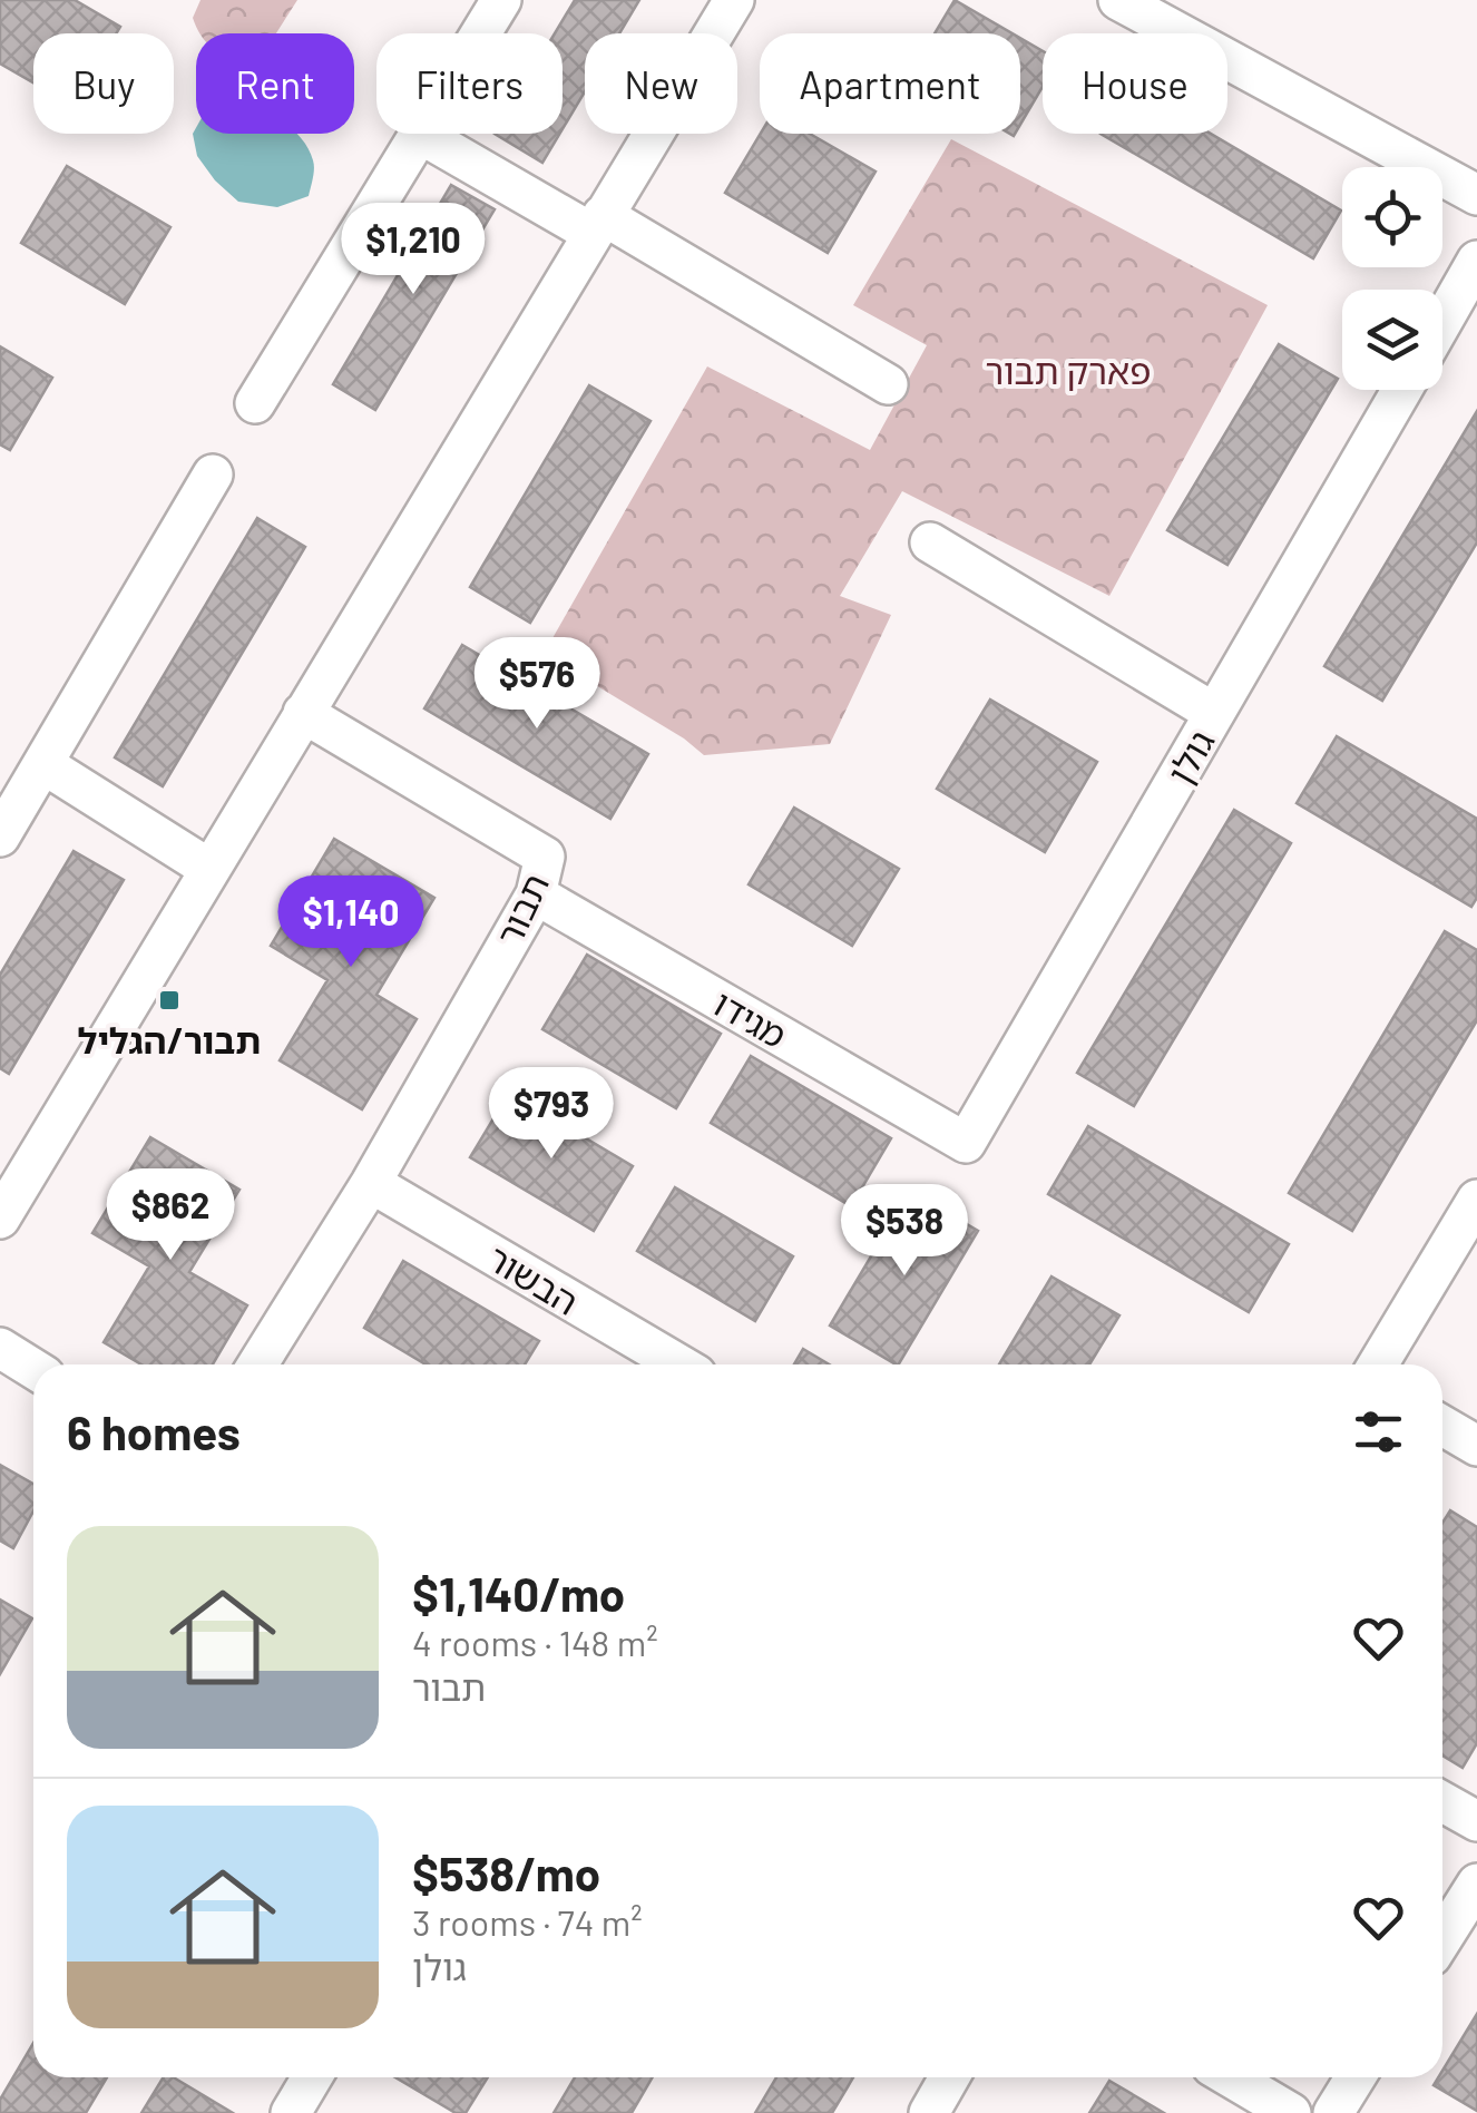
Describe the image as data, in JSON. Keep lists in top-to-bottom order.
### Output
{
  "streets": {
    "street": [
      "גולן",
      "תבור",
      "מגידו",
      "הבשור"
    ]
  },
  "crossings": [
    ["גולן", "מגידו"],
    ["תבור", "מגידו"],
    ["תבור", "הבשור"]
  ],
  "parks": ["פארק תבור"],
  "places": {
    "transit": ["תבור/הגליל"]
  },
  "page": {
    "chip": [
      "Buy",
      "Rent",
      "Filters",
      "New",
      "Apartment",
      "House"
    ],
    "price": [
      "$1,210",
      "$576",
      "$1,140",
      "$793",
      "$862",
      "$538"
    ],
    "heading": "6 homes",
    "list": [
      {
        "name": "$1,140/mo",
        "note": "4 rooms · 148 m² · תבור"
      },
      {
        "name": "$538/mo",
        "note": "3 rooms · 74 m² · גולן"
      }
    ]
  }
}
